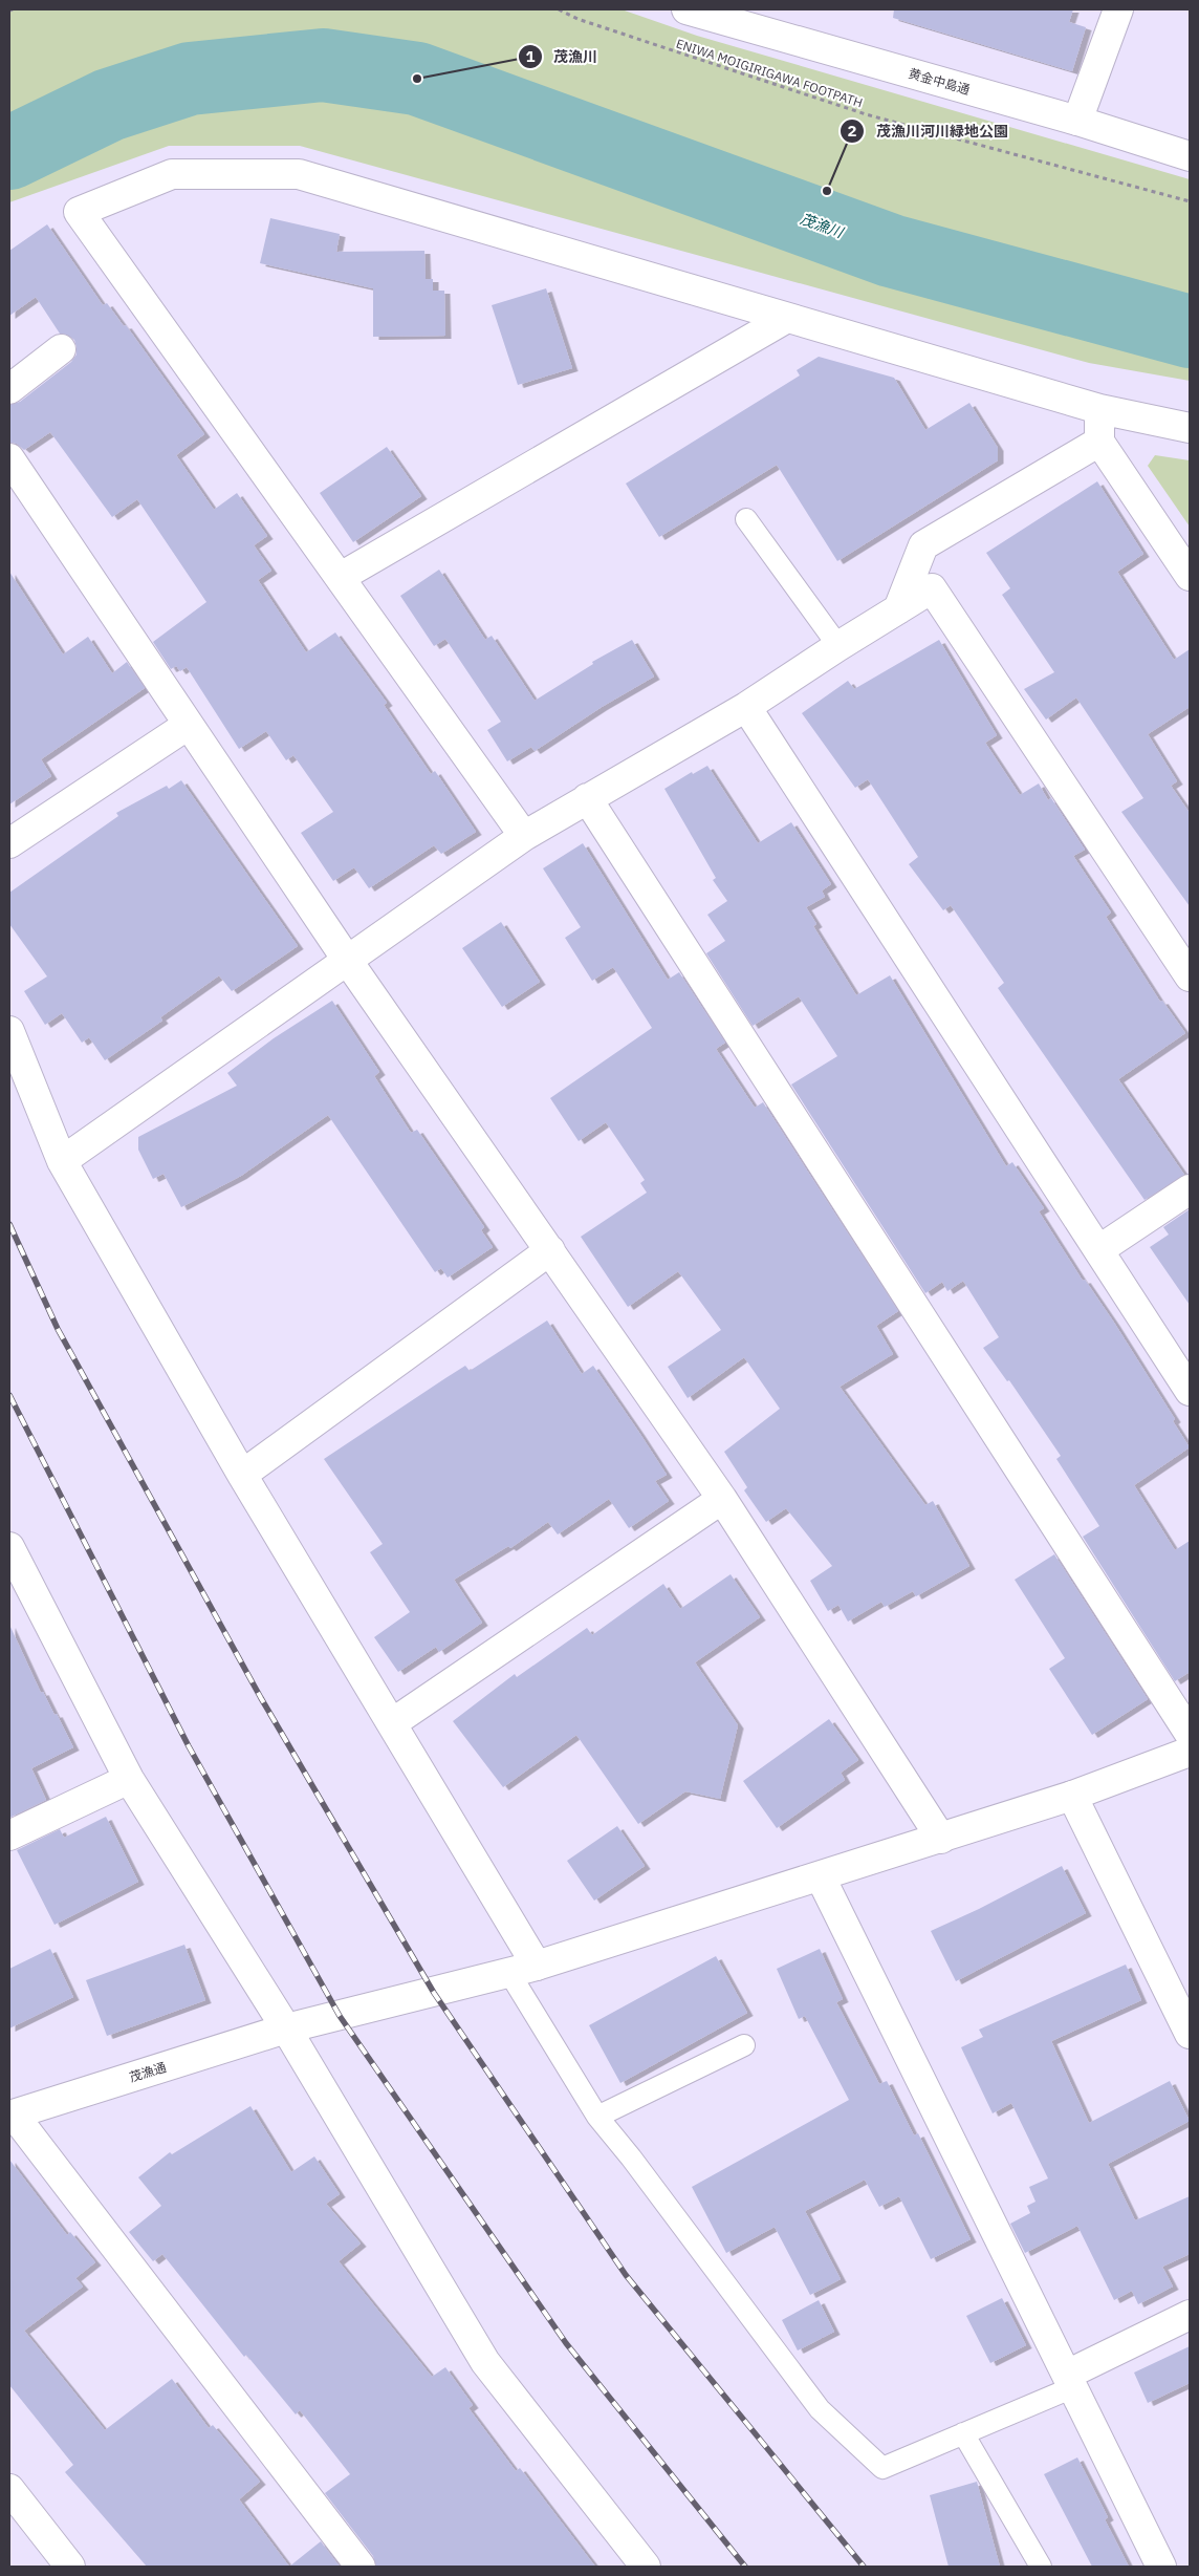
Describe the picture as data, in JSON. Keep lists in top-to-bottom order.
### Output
{
  "streets": {
    "street": ["黄金中島通", "茂漁通"],
    "path": ["ENIWA MOIGIRIGAWA FOOTPATH"]
  },
  "water": ["茂漁川"],
  "places": ["茂漁川", "茂漁川河川緑地公園"]
}
